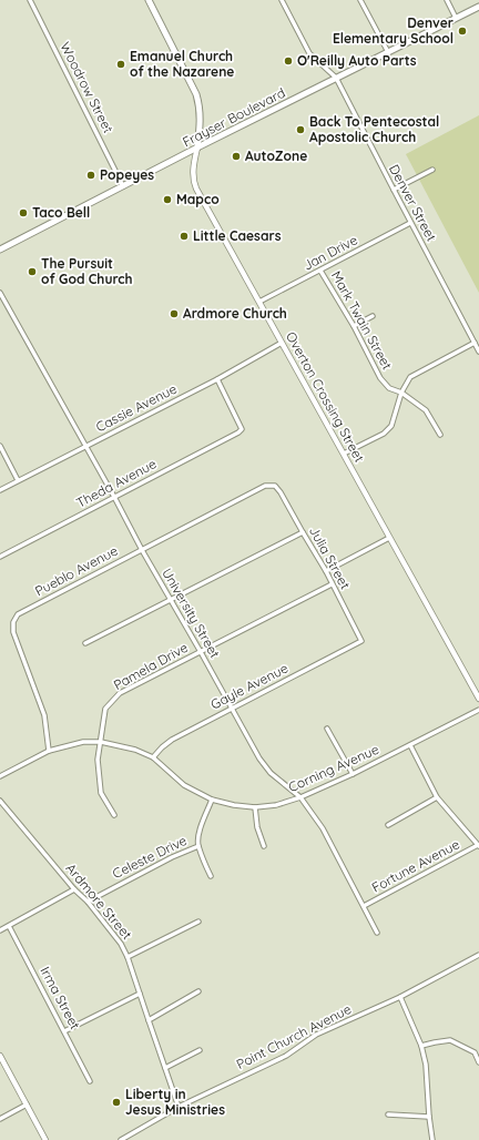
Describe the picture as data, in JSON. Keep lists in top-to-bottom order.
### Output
{
  "streets": {
    "main road": ["Frayser Boulevard", "Overton Crossing Street"],
    "street": [
      "Woodrow Street",
      "Denver Street",
      "Jan Drive",
      "Mark Twain Street",
      "Cassie Avenue",
      "Theda Avenue",
      "Julia Street",
      "Pueblo Avenue",
      "University Street",
      "Pamela Drive",
      "Gayle Avenue",
      "Corning Avenue",
      "Celeste Drive",
      "Fortune Avenue",
      "Ardmore Street",
      "Irma Street",
      "Point Church Avenue"
    ]
  },
  "crossings": [
    ["Woodrow Street", "Frayser Boulevard"],
    ["Frayser Boulevard", "Denver Street"],
    ["Frayser Boulevard", "Overton Crossing Street"],
    ["Denver Street", "Jan Drive"],
    ["Jan Drive", "Mark Twain Street"],
    ["Jan Drive", "Overton Crossing Street"],
    ["Overton Crossing Street", "Cassie Avenue"],
    ["Cassie Avenue", "Theda Avenue"],
    ["Cassie Avenue", "University Street"],
    ["Theda Avenue", "University Street"],
    ["Julia Street", "Pueblo Avenue"],
    ["Julia Street", "Pamela Drive"],
    ["Julia Street", "Gayle Avenue"],
    ["Pueblo Avenue", "University Street"],
    ["Pueblo Avenue", "Corning Avenue"],
    ["University Street", "Pamela Drive"],
    ["University Street", "Gayle Avenue"],
    ["University Street", "Corning Avenue"],
    ["University Street", "Fortune Avenue"],
    ["Pamela Drive", "Corning Avenue"],
    ["Gayle Avenue", "Corning Avenue"],
    ["Celeste Drive", "Ardmore Street"],
    ["Ardmore Street", "Point Church Avenue"]
  ],
  "places": [
    "Denver Elementary School",
    "O'Reilly Auto Parts",
    "Emanuel Church of the Nazarene",
    "Back To Pentecostal Apostolic Church",
    "AutoZone",
    "Popeyes",
    "Mapco",
    "Taco Bell",
    "Little Caesars",
    "The Pursuit of God Church",
    "Ardmore Church",
    "Liberty in Jesus Ministries"
  ]
}
